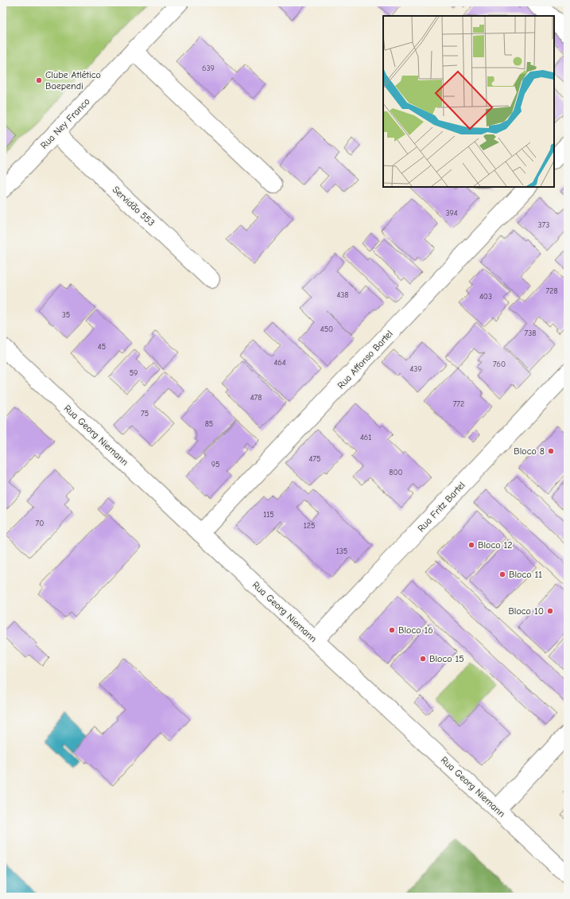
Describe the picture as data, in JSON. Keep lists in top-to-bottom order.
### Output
{
  "streets": {
    "street": [
      "Rua Ney Franco",
      "Servidão 553",
      "Rua Affonso Bartel",
      "Rua Georg Niemann",
      "Rua Fritz Bartel"
    ]
  },
  "crossings": [
    ["Rua Ney Franco", "Servidão 553"],
    ["Rua Affonso Bartel", "Rua Georg Niemann"],
    ["Rua Georg Niemann", "Rua Fritz Bartel"]
  ],
  "places": [
    "Clube Atlético Baependi",
    "Bloco 8",
    "Bloco 12",
    "Bloco 11",
    "Bloco 10",
    "Bloco 16",
    "Bloco 15"
  ],
  "house_numbers": [
    "639",
    "394",
    "373",
    "728",
    "438",
    "403",
    "35",
    "450",
    "738",
    "45",
    "464",
    "760",
    "439",
    "59",
    "478",
    "772",
    "75",
    "85",
    "461",
    "475",
    "95",
    "800",
    "115",
    "70",
    "125",
    "135"
  ]
}
